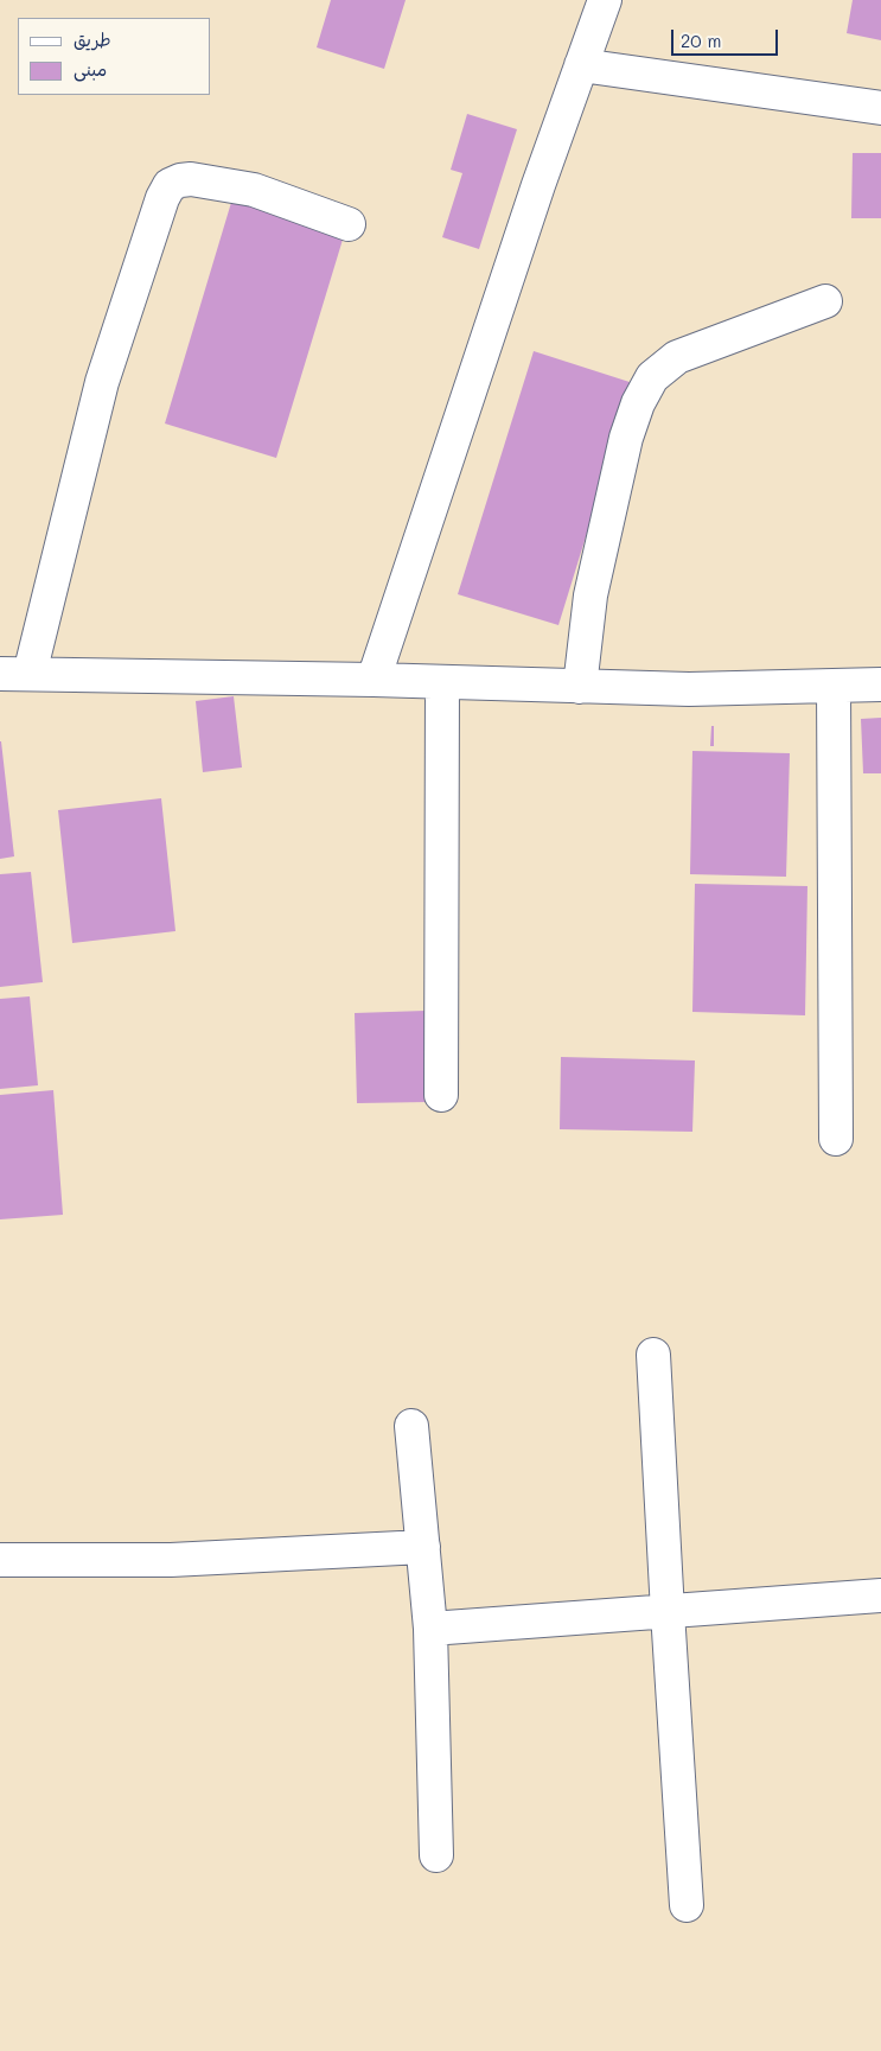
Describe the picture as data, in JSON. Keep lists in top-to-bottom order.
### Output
{
  "legend": ["طريق", "مبنى"],
  "scale_bar": "20 m"
}
